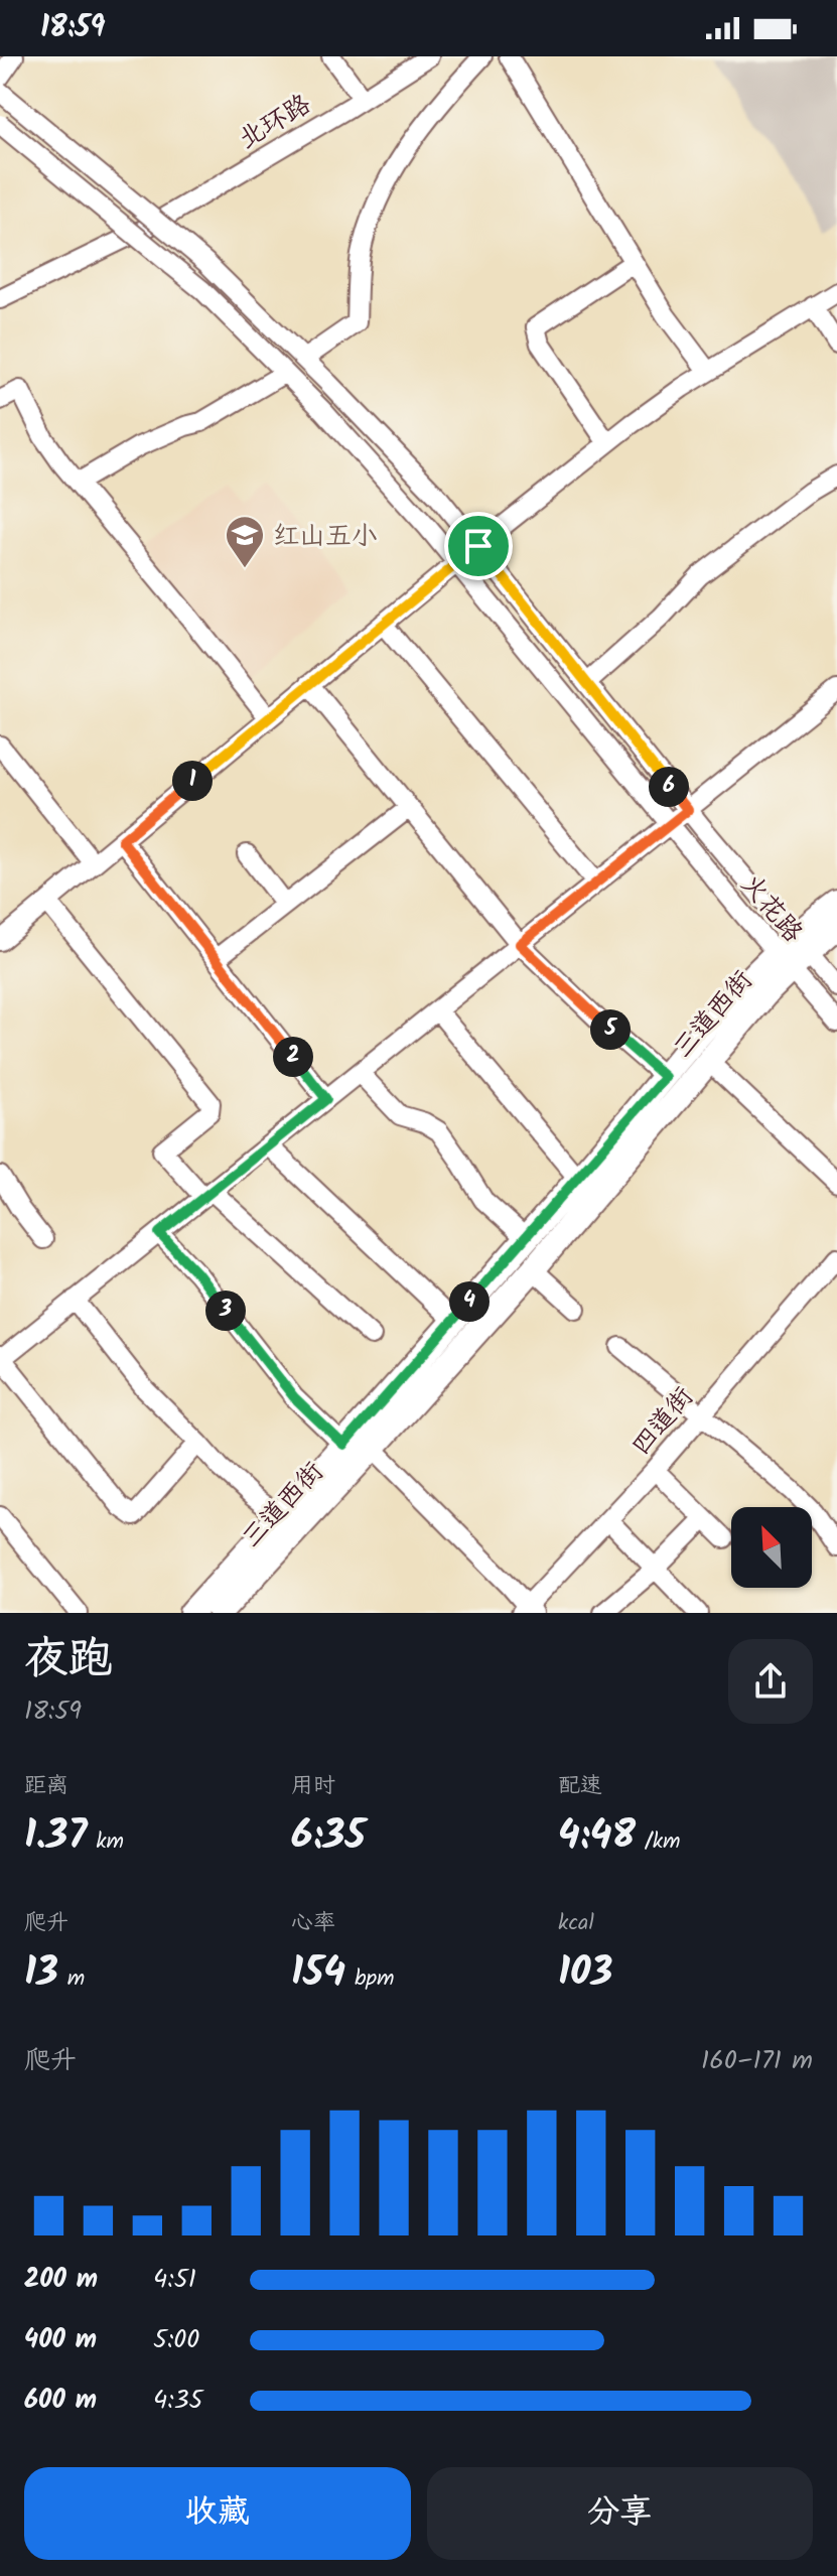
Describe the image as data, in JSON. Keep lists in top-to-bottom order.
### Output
{
  "streets": {
    "main road": ["三道西街"],
    "street": ["北环路", "火花路", "四道街"]
  },
  "crossings": [
    ["火花路", "三道西街"]
  ],
  "places": {
    "school or university": ["红山五小"]
  },
  "north": "top left",
  "page": {
    "status": "18:59",
    "pins": [
      "1",
      "6",
      "5",
      "2",
      "4",
      "3"
    ],
    "heading": ["夜跑", "18:59"],
    "stats": [
      ["距离", "1.37 km"],
      ["用时", "6:35"],
      ["配速", "4:48 /km"],
      ["爬升", "13 m"],
      ["心率", "154 bpm"],
      ["kcal", "103"]
    ],
    "chart": ["爬升", "160–171 m"],
    "list": [
      {
        "name": "200 m",
        "note": "4:51"
      },
      {
        "name": "400 m",
        "note": "5:00"
      },
      {
        "name": "600 m",
        "note": "4:35"
      }
    ],
    "buttons": ["收藏", "分享"]
  }
}
